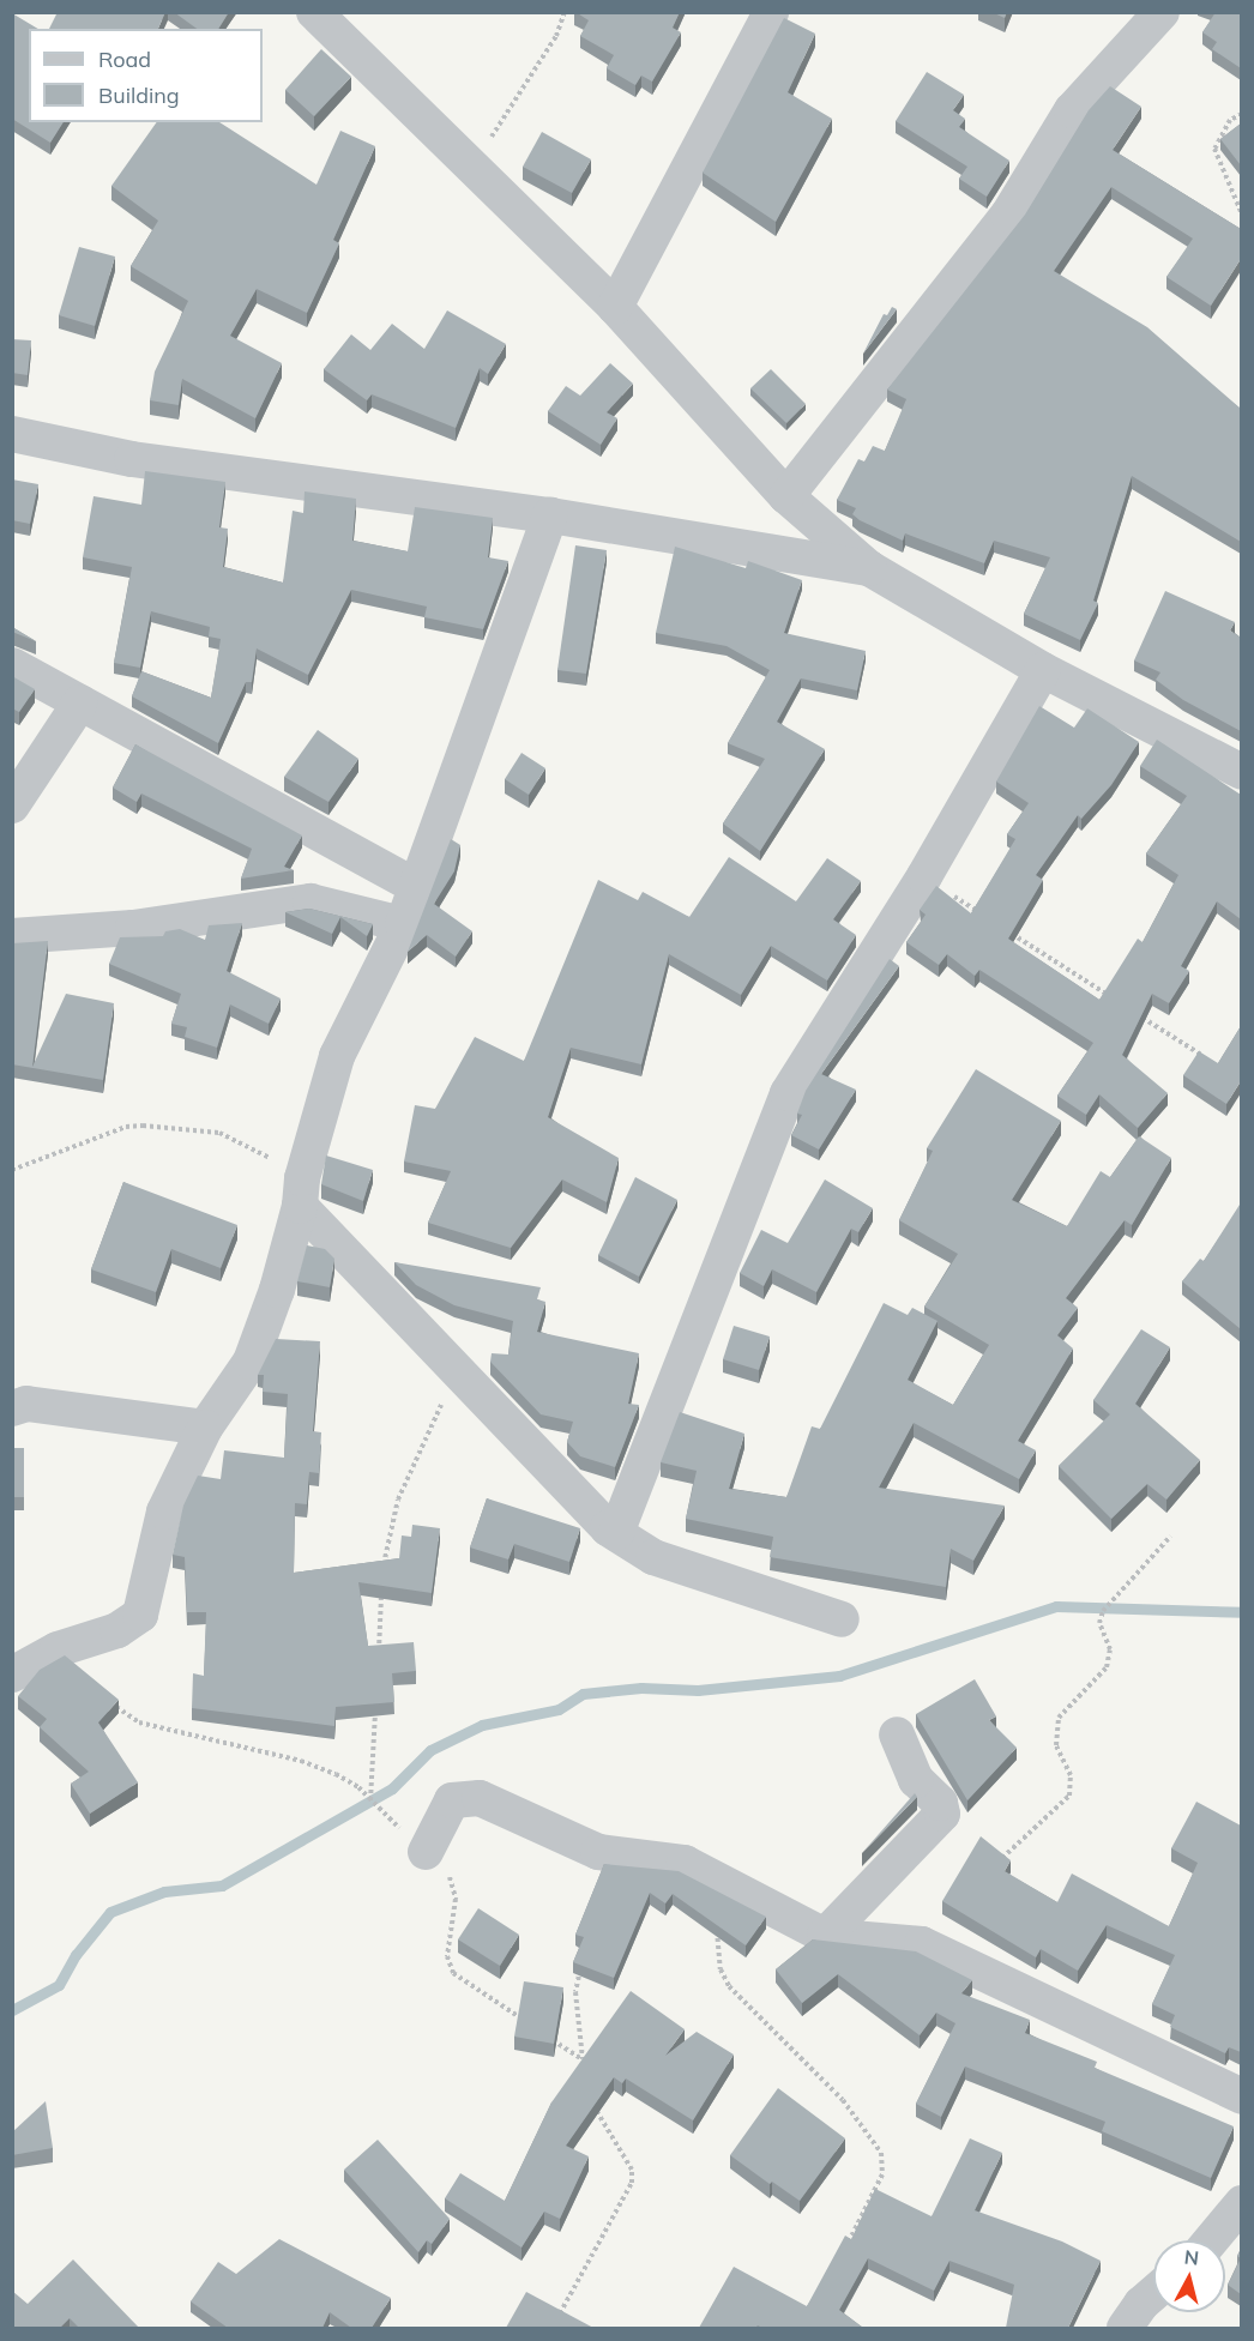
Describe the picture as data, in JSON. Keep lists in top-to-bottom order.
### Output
{
  "legend": ["Road", "Building"],
  "north": "top"
}
